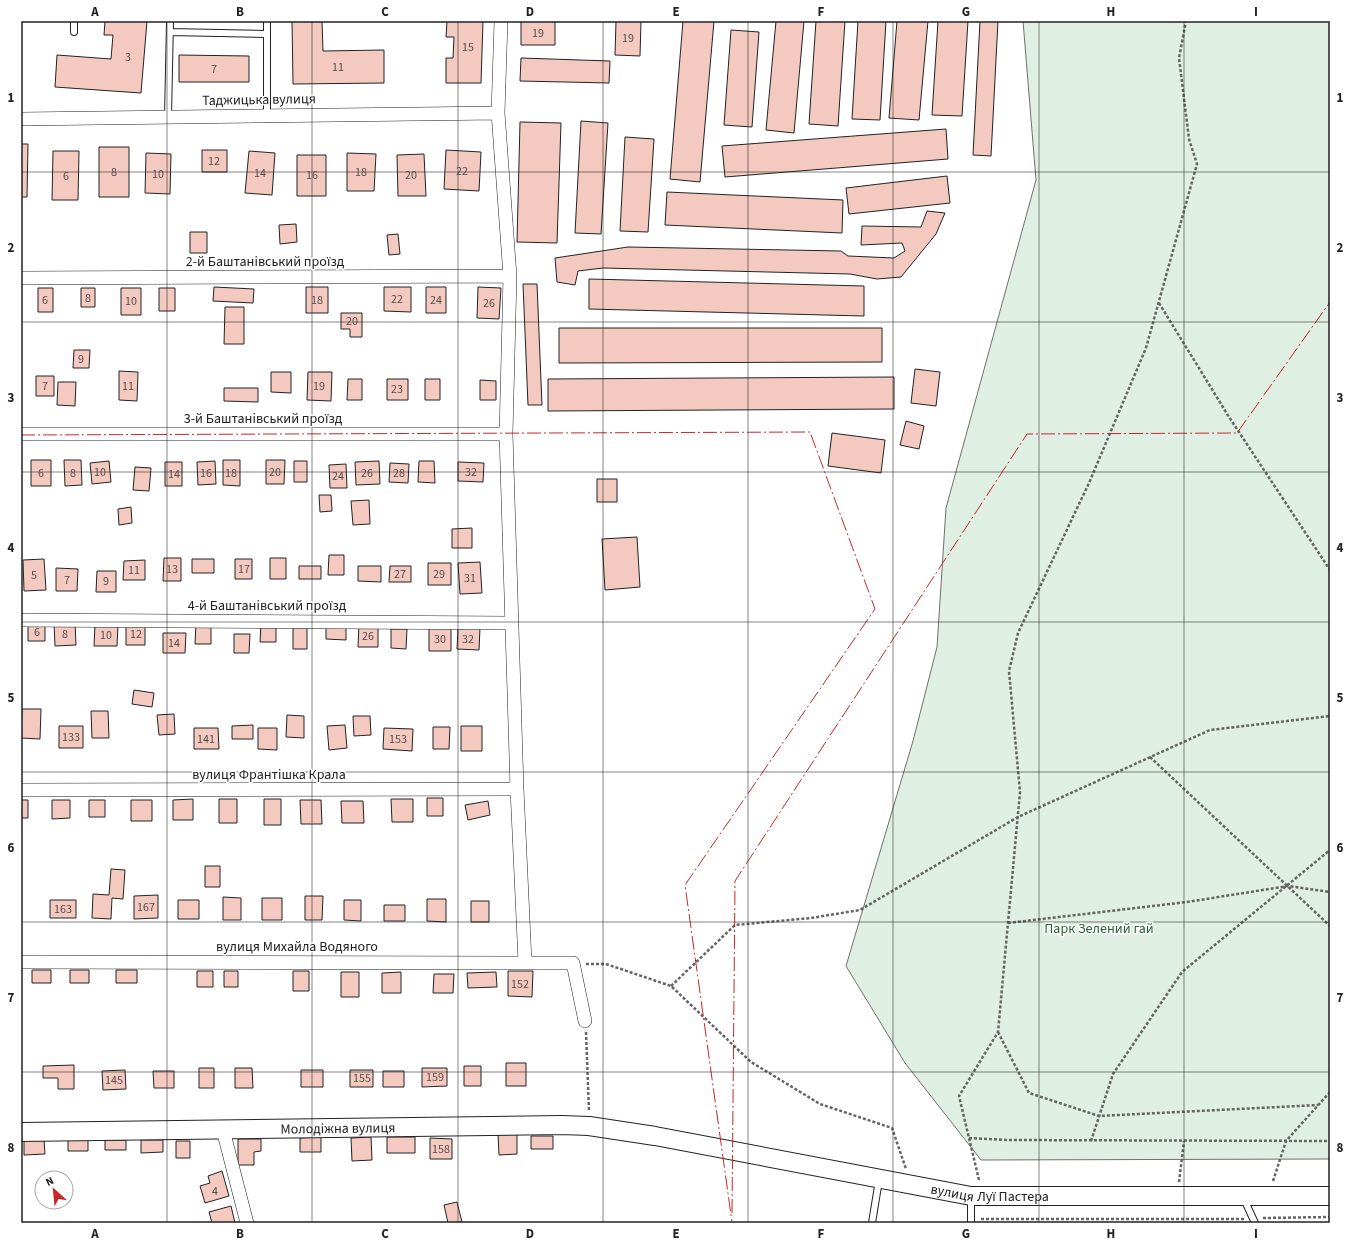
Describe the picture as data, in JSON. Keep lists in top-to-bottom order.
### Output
{
  "streets": {
    "street": [
      "Таджицька вулиця",
      "2-й Баштанівський проїзд",
      "3-й Баштанівський проїзд",
      "4-й Баштанівський проїзд",
      "вулиця Франтішка Крала",
      "вулиця Михайла Водяного",
      "Молодіжна вулиця",
      "вулиця Луї Пастера"
    ]
  },
  "crossings": [
    ["Молодіжна вулиця", "вулиця Луї Пастера"]
  ],
  "parks": ["Парк Зелений гай"],
  "house_numbers": [
    "19",
    "19",
    "15",
    "3",
    "11",
    "7",
    "12",
    "22",
    "8",
    "18",
    "14",
    "10",
    "16",
    "20",
    "6",
    "8",
    "22",
    "6",
    "18",
    "24",
    "10",
    "26",
    "20",
    "9",
    "7",
    "11",
    "19",
    "23",
    "10",
    "20",
    "32",
    "6",
    "8",
    "16",
    "18",
    "26",
    "28",
    "14",
    "24",
    "13",
    "17",
    "11",
    "27",
    "29",
    "5",
    "31",
    "7",
    "9",
    "6",
    "8",
    "12",
    "10",
    "26",
    "30",
    "32",
    "14",
    "133",
    "141",
    "153",
    "167",
    "163",
    "152",
    "159",
    "155",
    "145",
    "158",
    "4"
  ],
  "north": "top left",
  "grid": {
    "columns": [
      "A",
      "B",
      "C",
      "D",
      "E",
      "F",
      "G",
      "H",
      "I"
    ],
    "rows": [
      "1",
      "2",
      "3",
      "4",
      "5",
      "6",
      "7",
      "8"
    ]
  }
}
